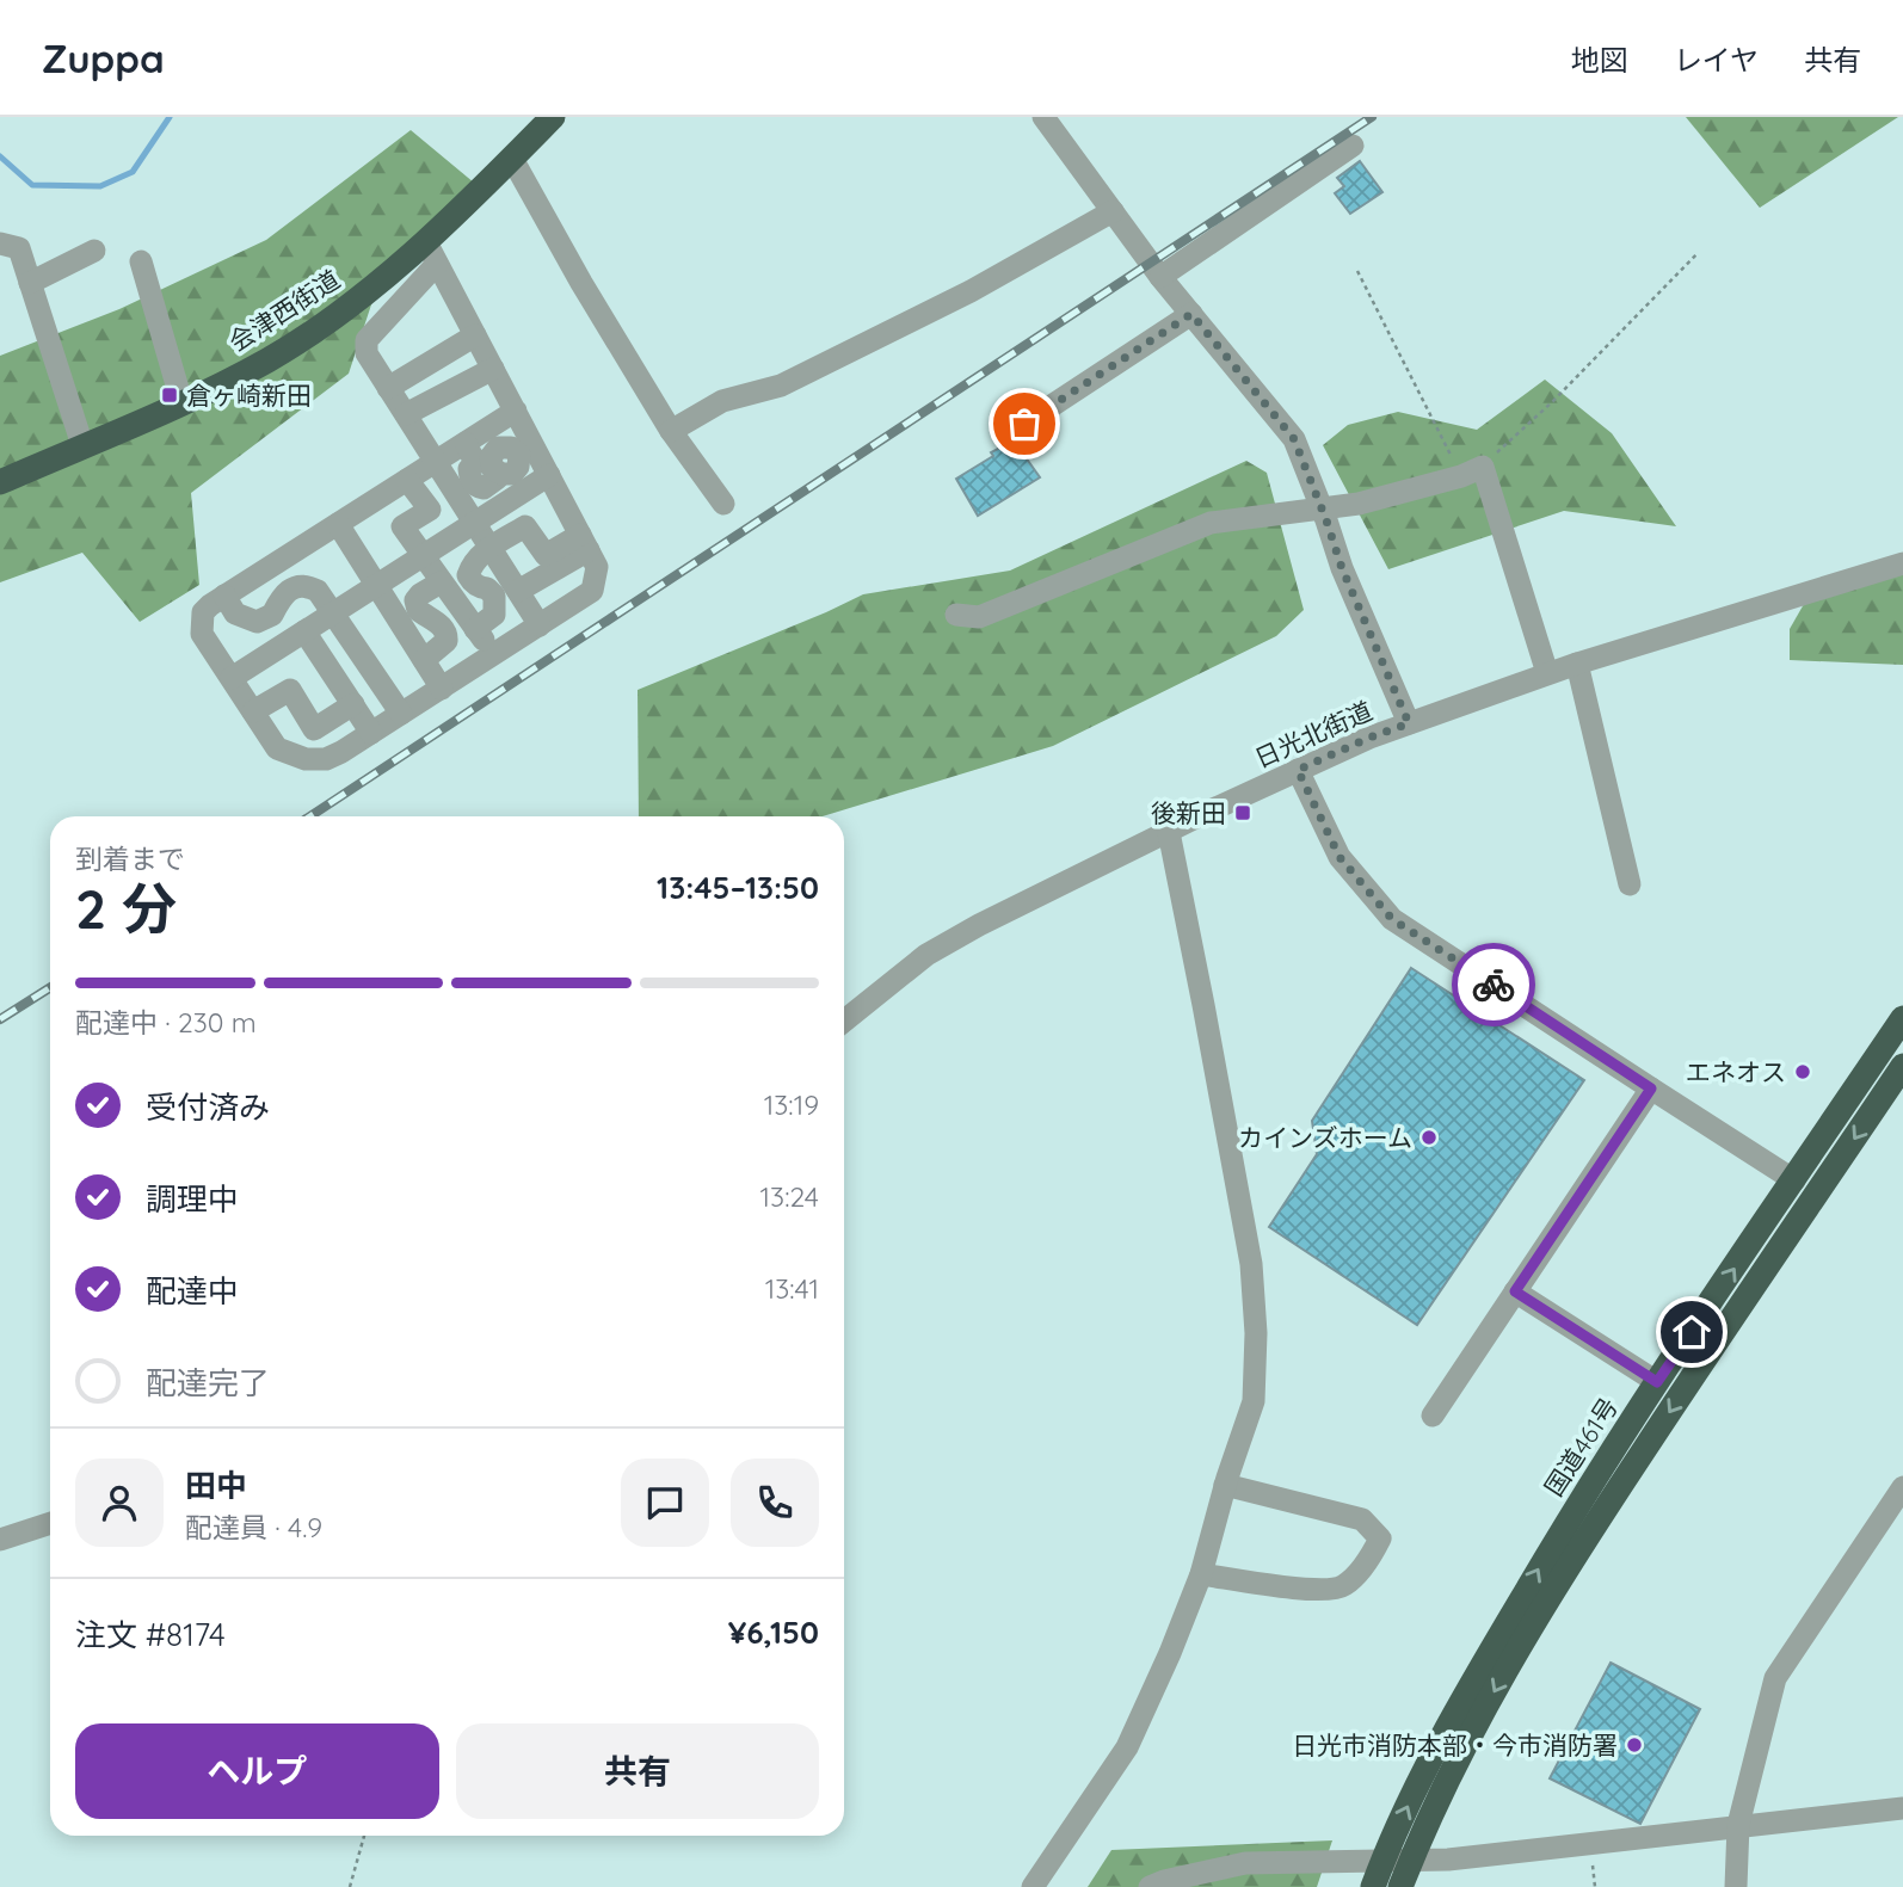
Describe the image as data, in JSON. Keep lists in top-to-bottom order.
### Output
{
  "streets": {
    "highway": ["会津西街道", "国道461号"],
    "street": ["日光北街道"]
  },
  "places": {
    "transit": ["倉ヶ崎新田", "後新田"],
    "other": ["エネオス", "カインズホーム", "日光市消防本部・今市消防署"]
  },
  "page": {
    "header": "Zuppa",
    "nav": ["地図", "レイヤ", "共有"],
    "heading": ["2 分", "到着まで", "13:45–13:50"],
    "panel": [
      "田中",
      "配達員 · 4.9",
      "注文 #8174",
      "¥6,150"
    ],
    "bar": "配達中 · 230 m",
    "list": [
      ["受付済み", "13:19"],
      ["調理中", "13:24"],
      ["配達中", "13:41"],
      "配達完了"
    ],
    "buttons": ["ヘルプ", "共有"]
  }
}
